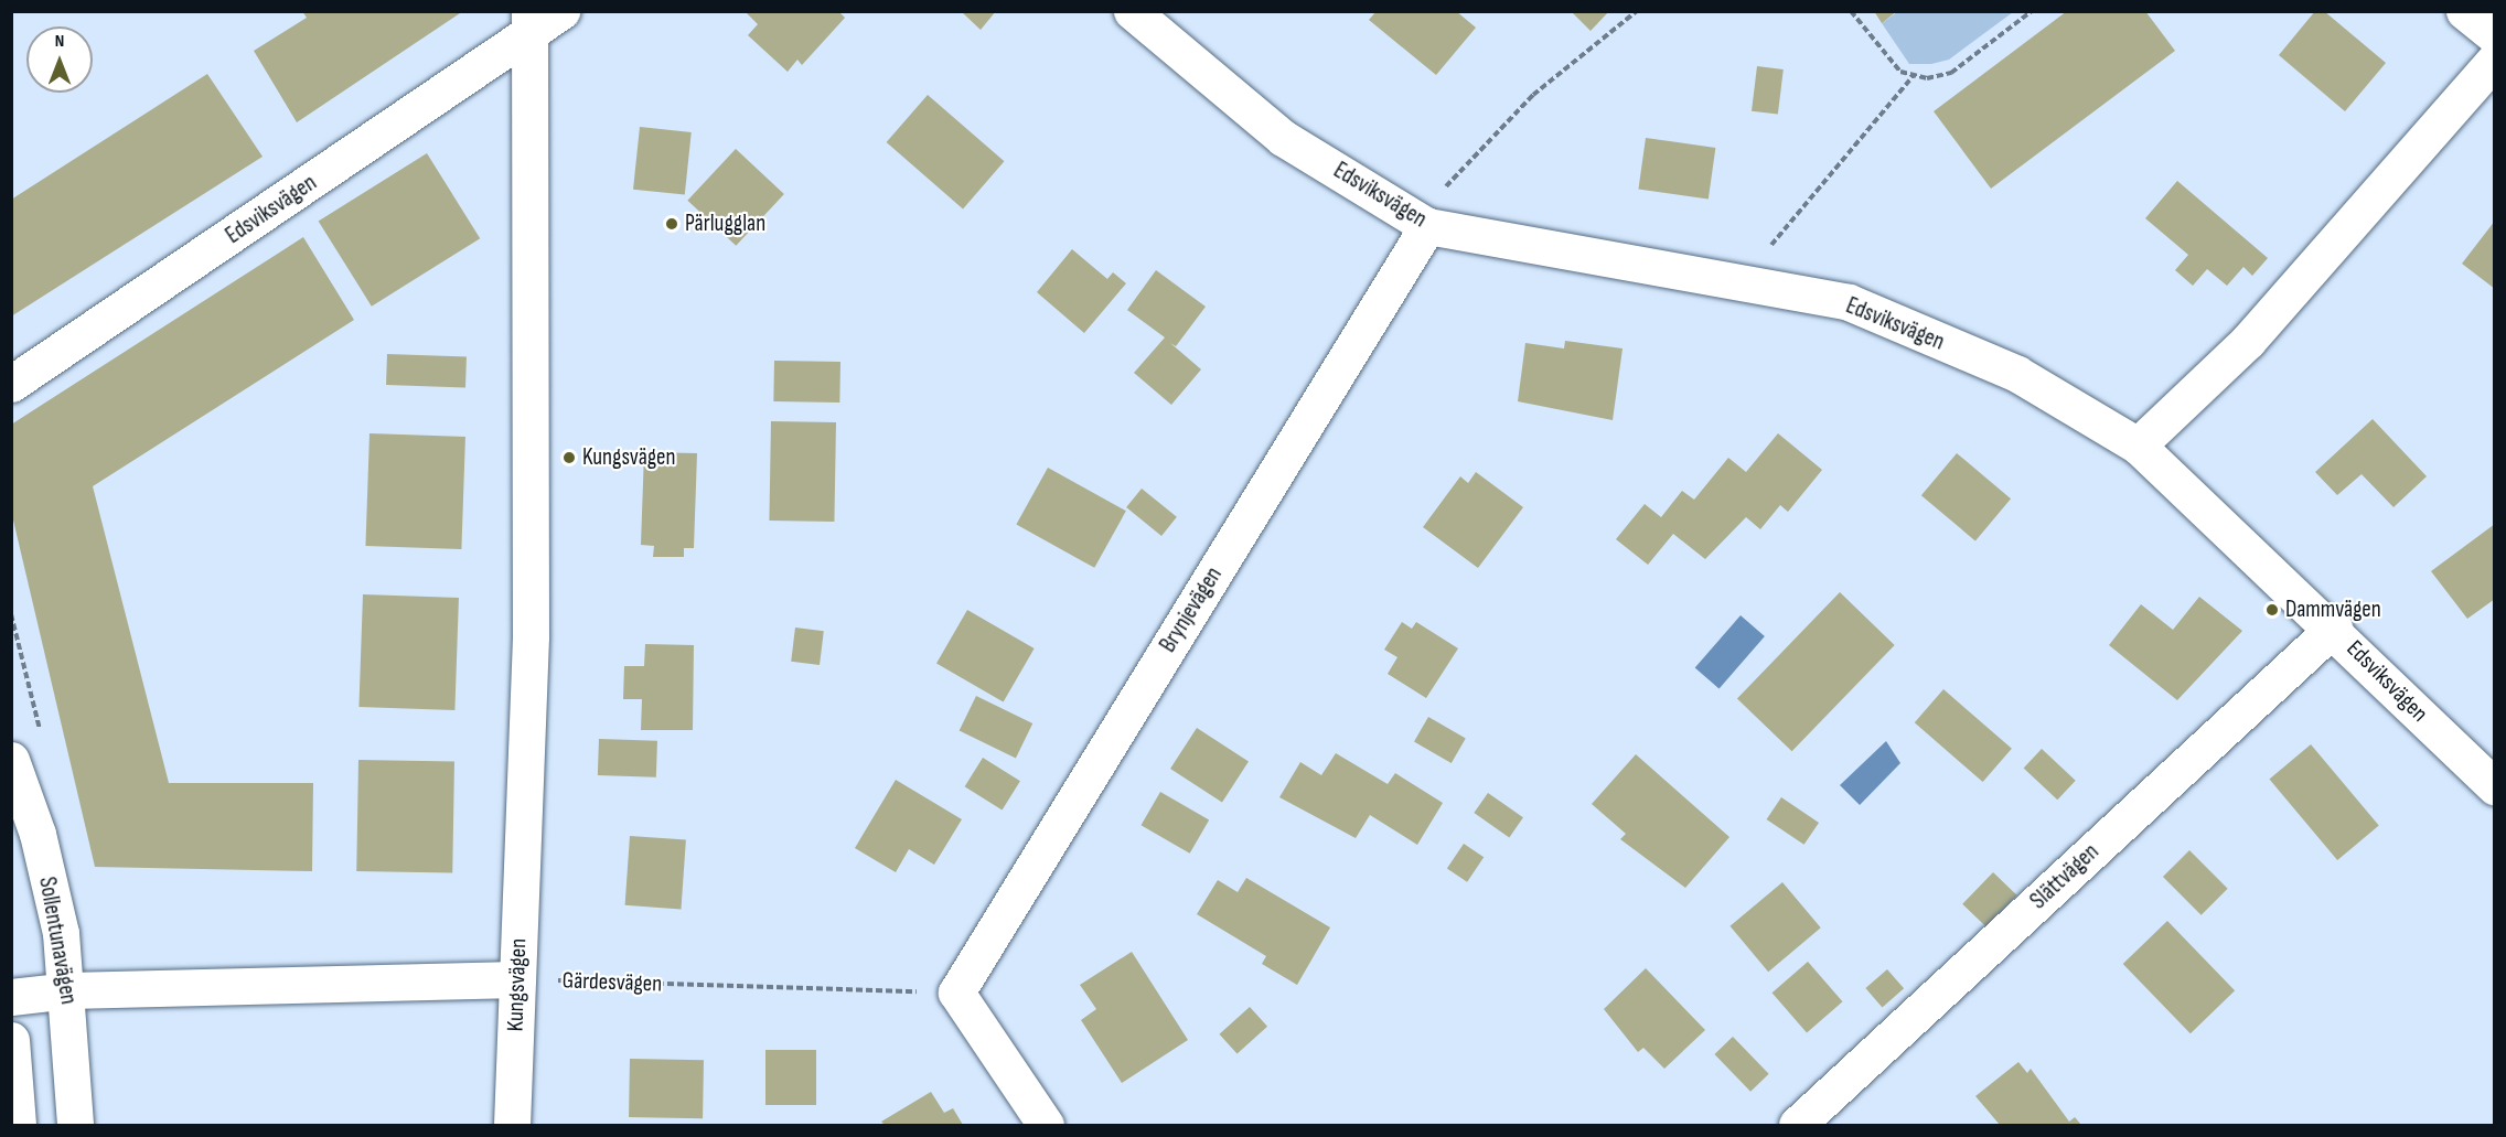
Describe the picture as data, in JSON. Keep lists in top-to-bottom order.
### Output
{
  "streets": {
    "street": [
      "Edsviksvägen",
      "Brynjevägen",
      "Slättvägen",
      "Sollentunavägen",
      "Kungsvägen"
    ],
    "path": ["Gärdesvägen"]
  },
  "crossings": [
    ["Edsviksvägen", "Brynjevägen"],
    ["Edsviksvägen", "Slättvägen"],
    ["Edsviksvägen", "Kungsvägen"],
    ["Brynjevägen", "Gärdesvägen"],
    ["Gärdesvägen", "Kungsvägen"]
  ],
  "places": ["Pärlugglan", "Kungsvägen", "Dammvägen"],
  "north": "top"
}
